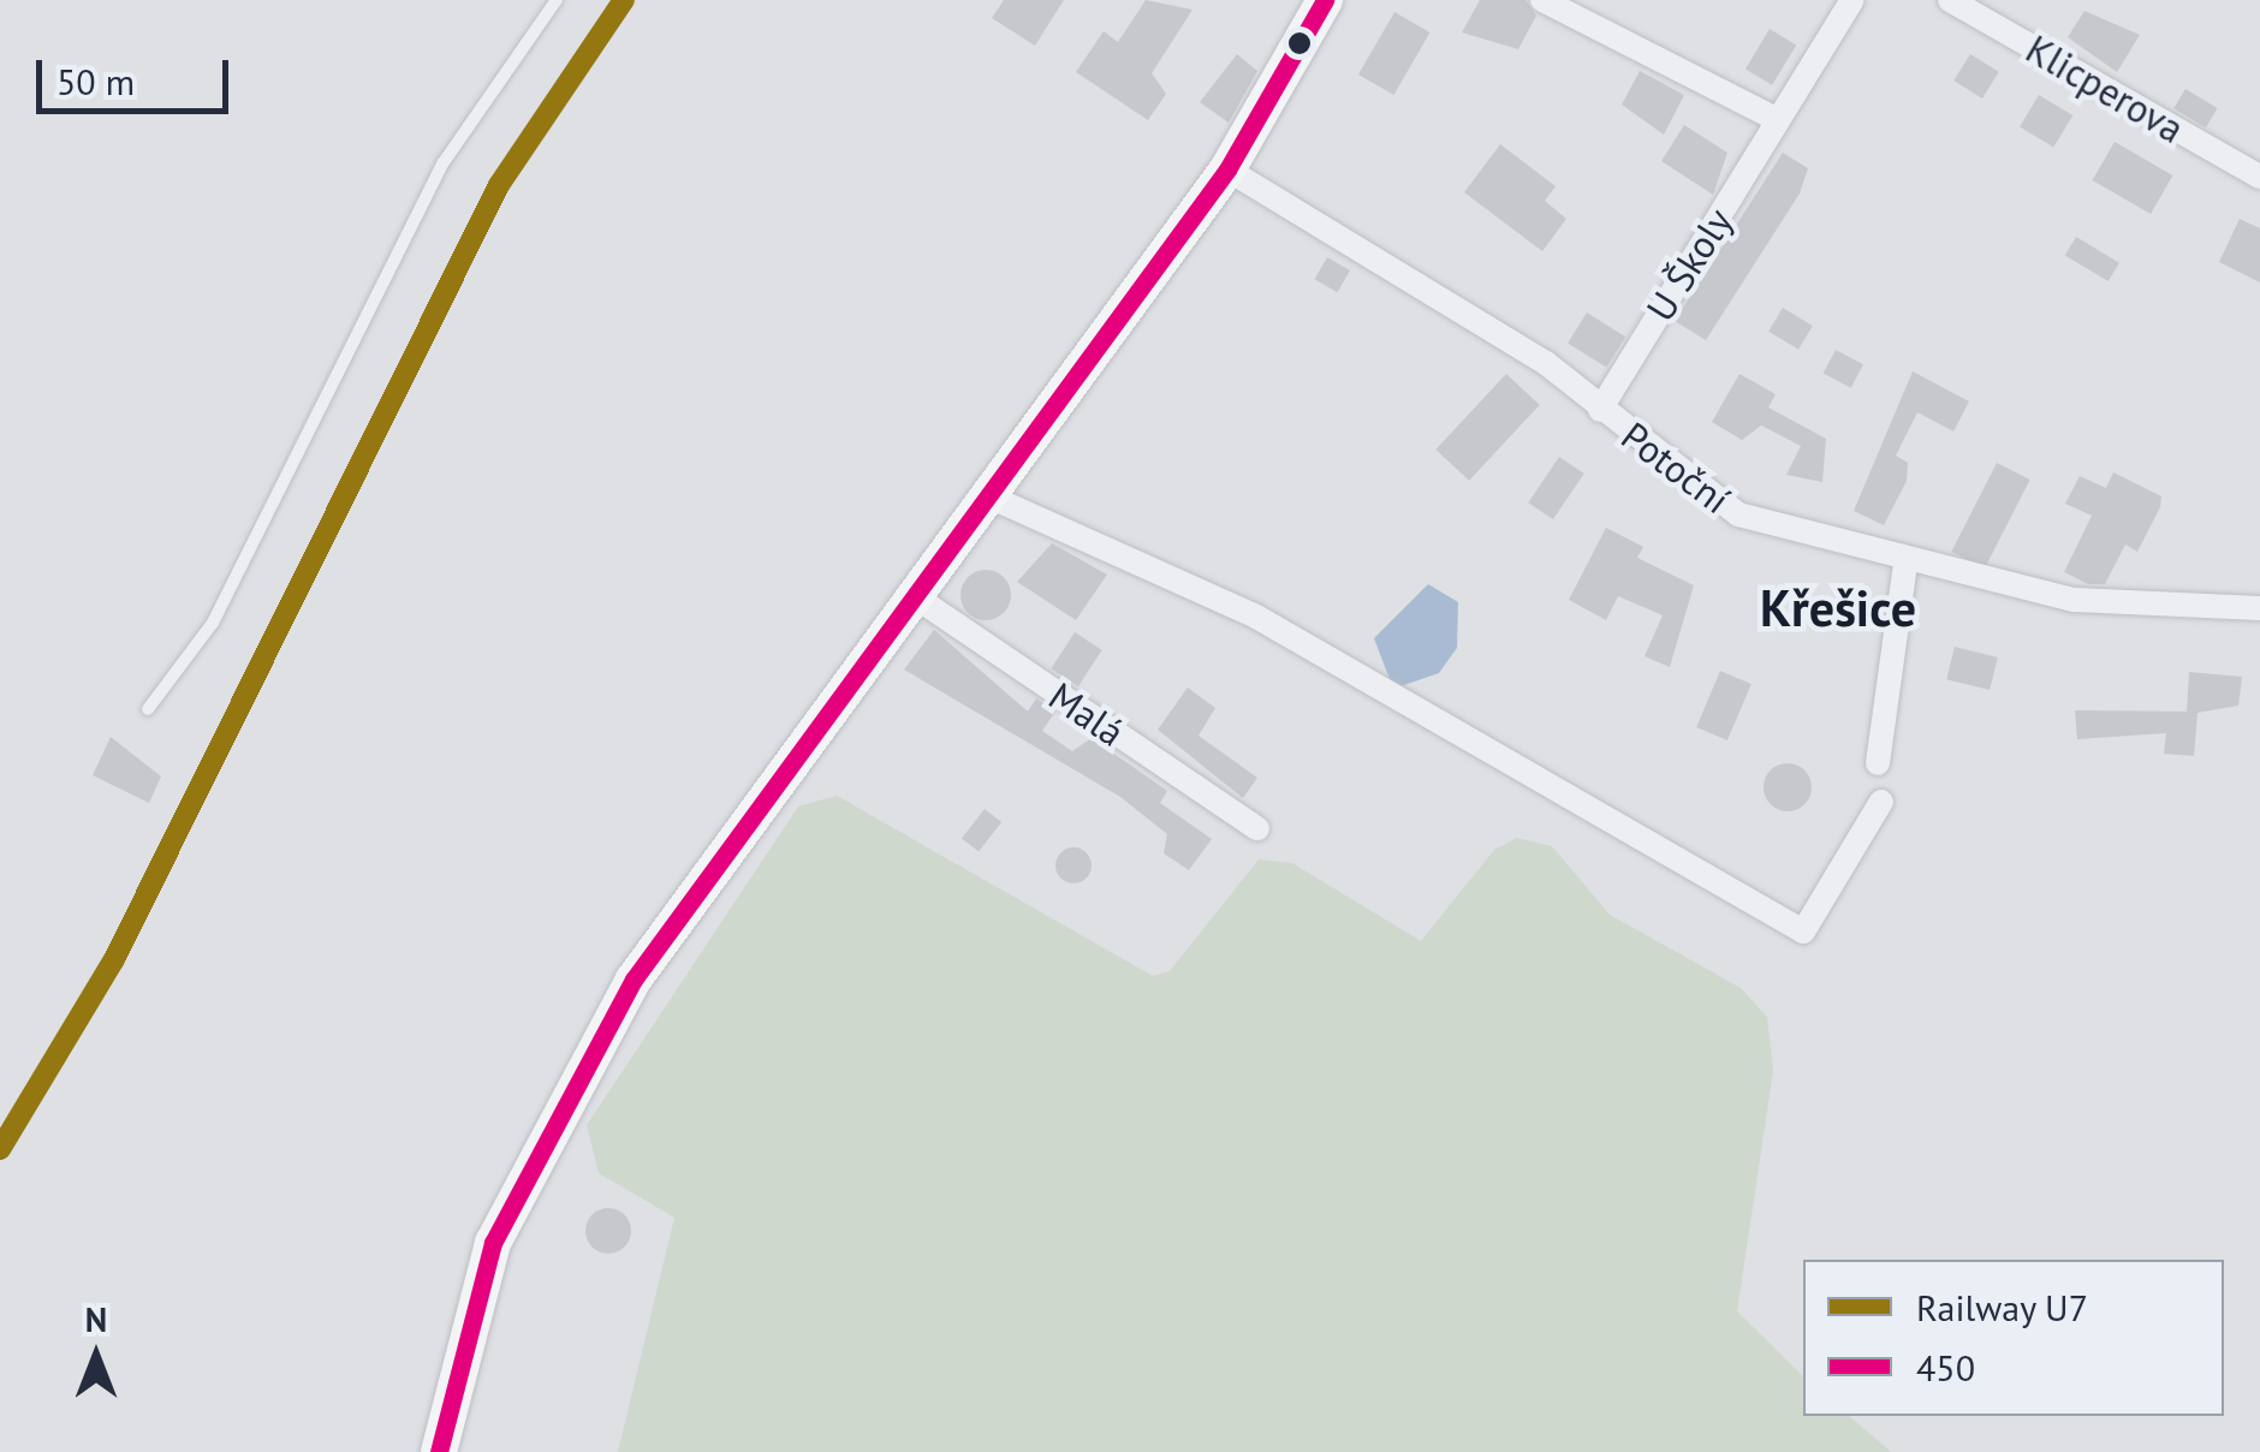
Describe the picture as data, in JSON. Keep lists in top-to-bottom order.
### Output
{
  "streets": {
    "street": [
      "Klicperova",
      "U Školy",
      "Potoční",
      "Malá"
    ]
  },
  "crossings": [
    ["U Školy", "Potoční"]
  ],
  "districts": ["Křešice"],
  "lines": ["rail line U7", "transit line 450"],
  "legend": ["Railway U7", "450"],
  "scale_bar": "50 m",
  "north": "top"
}
